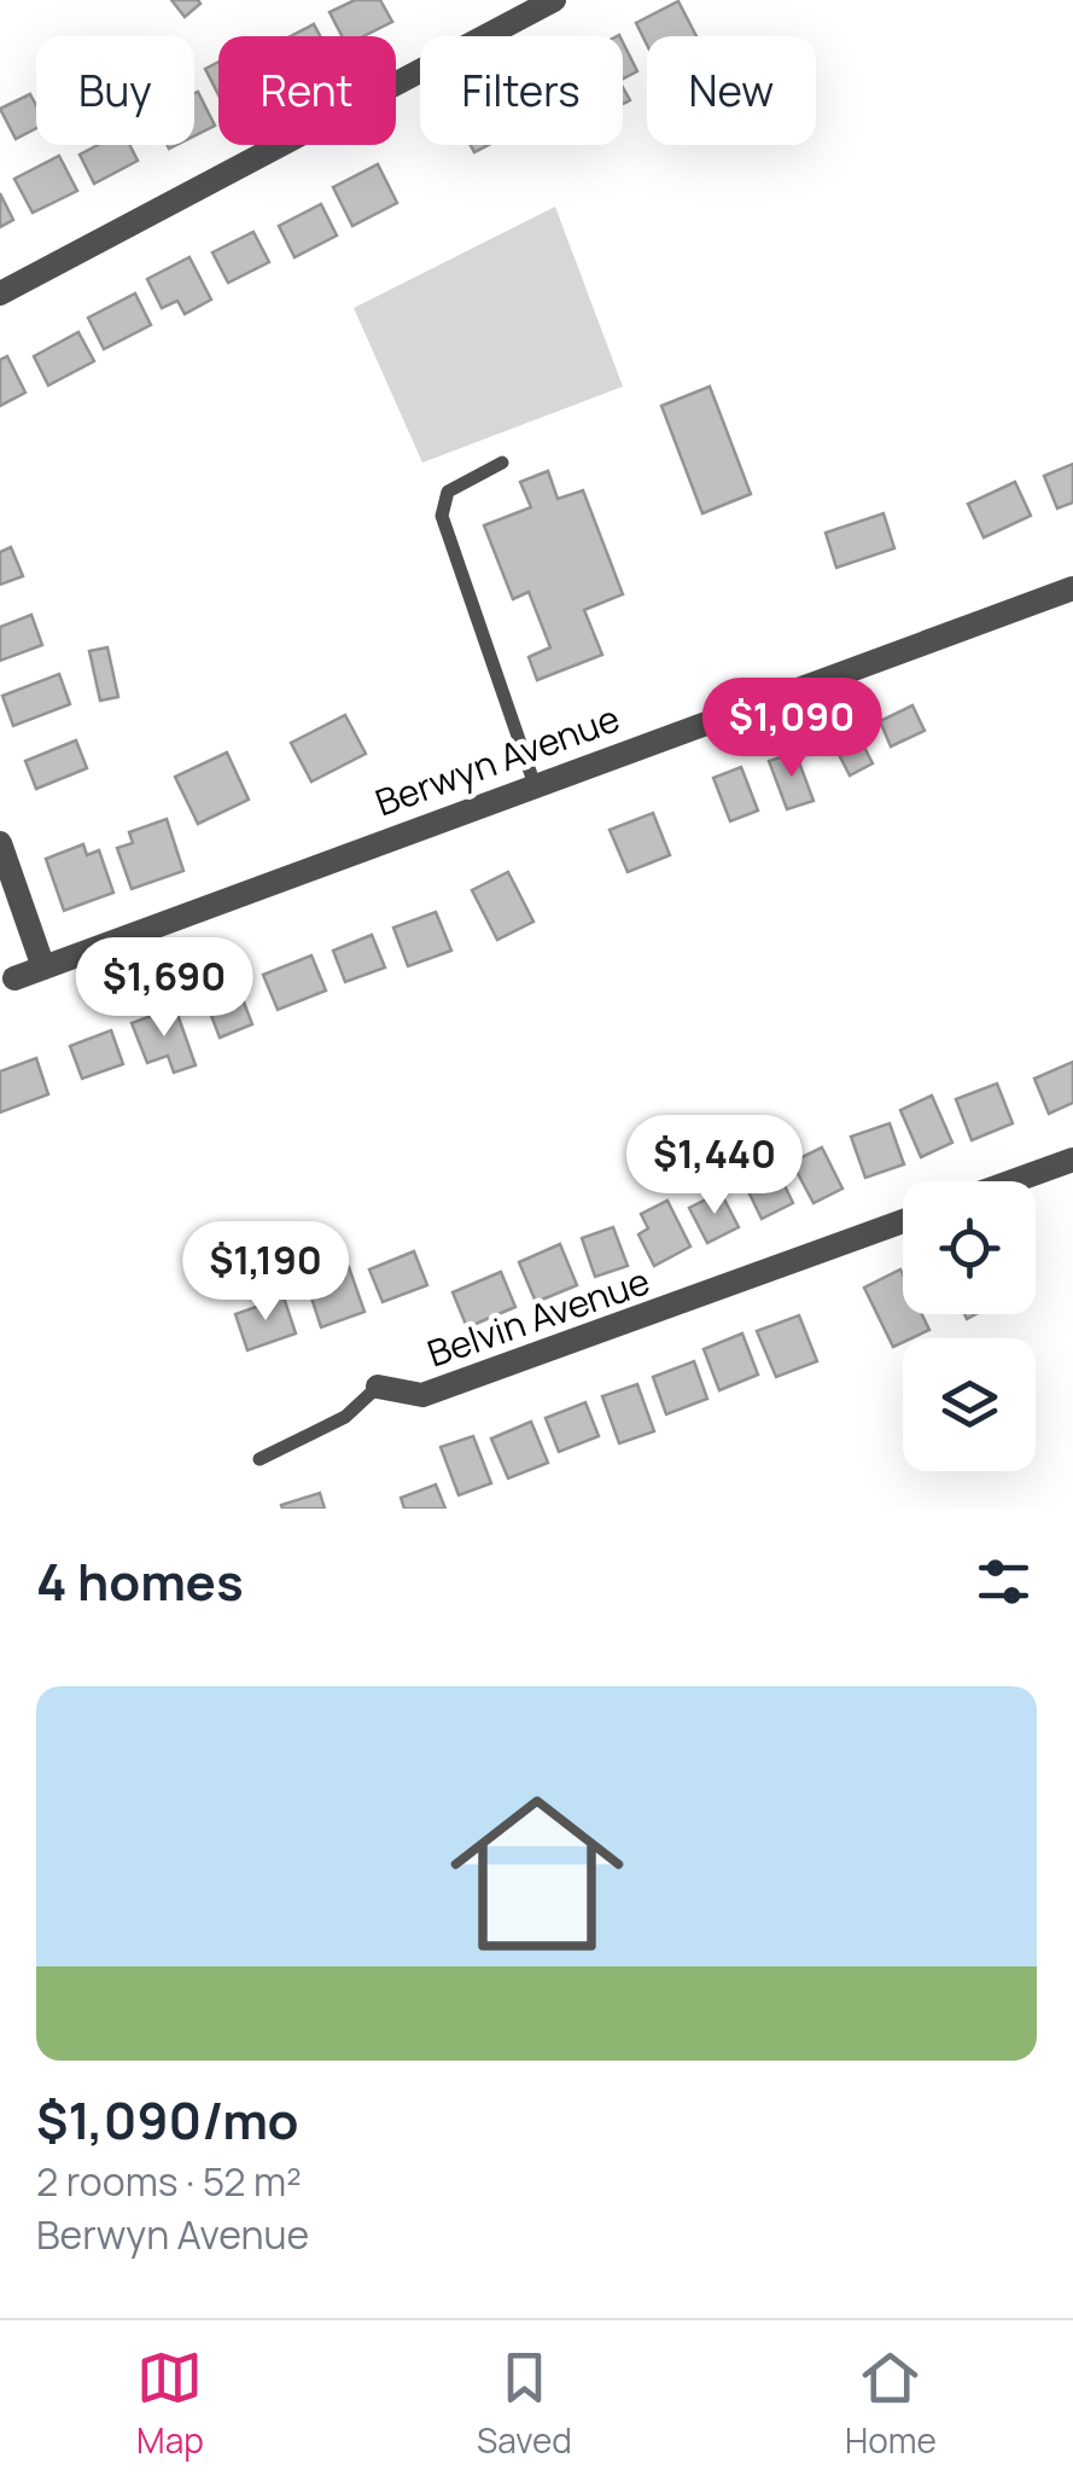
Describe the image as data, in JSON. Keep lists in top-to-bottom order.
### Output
{
  "streets": {
    "street": ["Berwyn Avenue", "Belvin Avenue"]
  },
  "page": {
    "chip": [
      "Buy",
      "Rent",
      "Filters",
      "New"
    ],
    "price": [
      "$1,090",
      "$1,690",
      "$1,440",
      "$1,190"
    ],
    "heading": "4 homes",
    "list": [
      {
        "name": "$1,090/mo",
        "note": "2 rooms · 52 m² · Berwyn Avenue"
      }
    ],
    "tabs": ["Map", "Saved", "Home"]
  }
}
